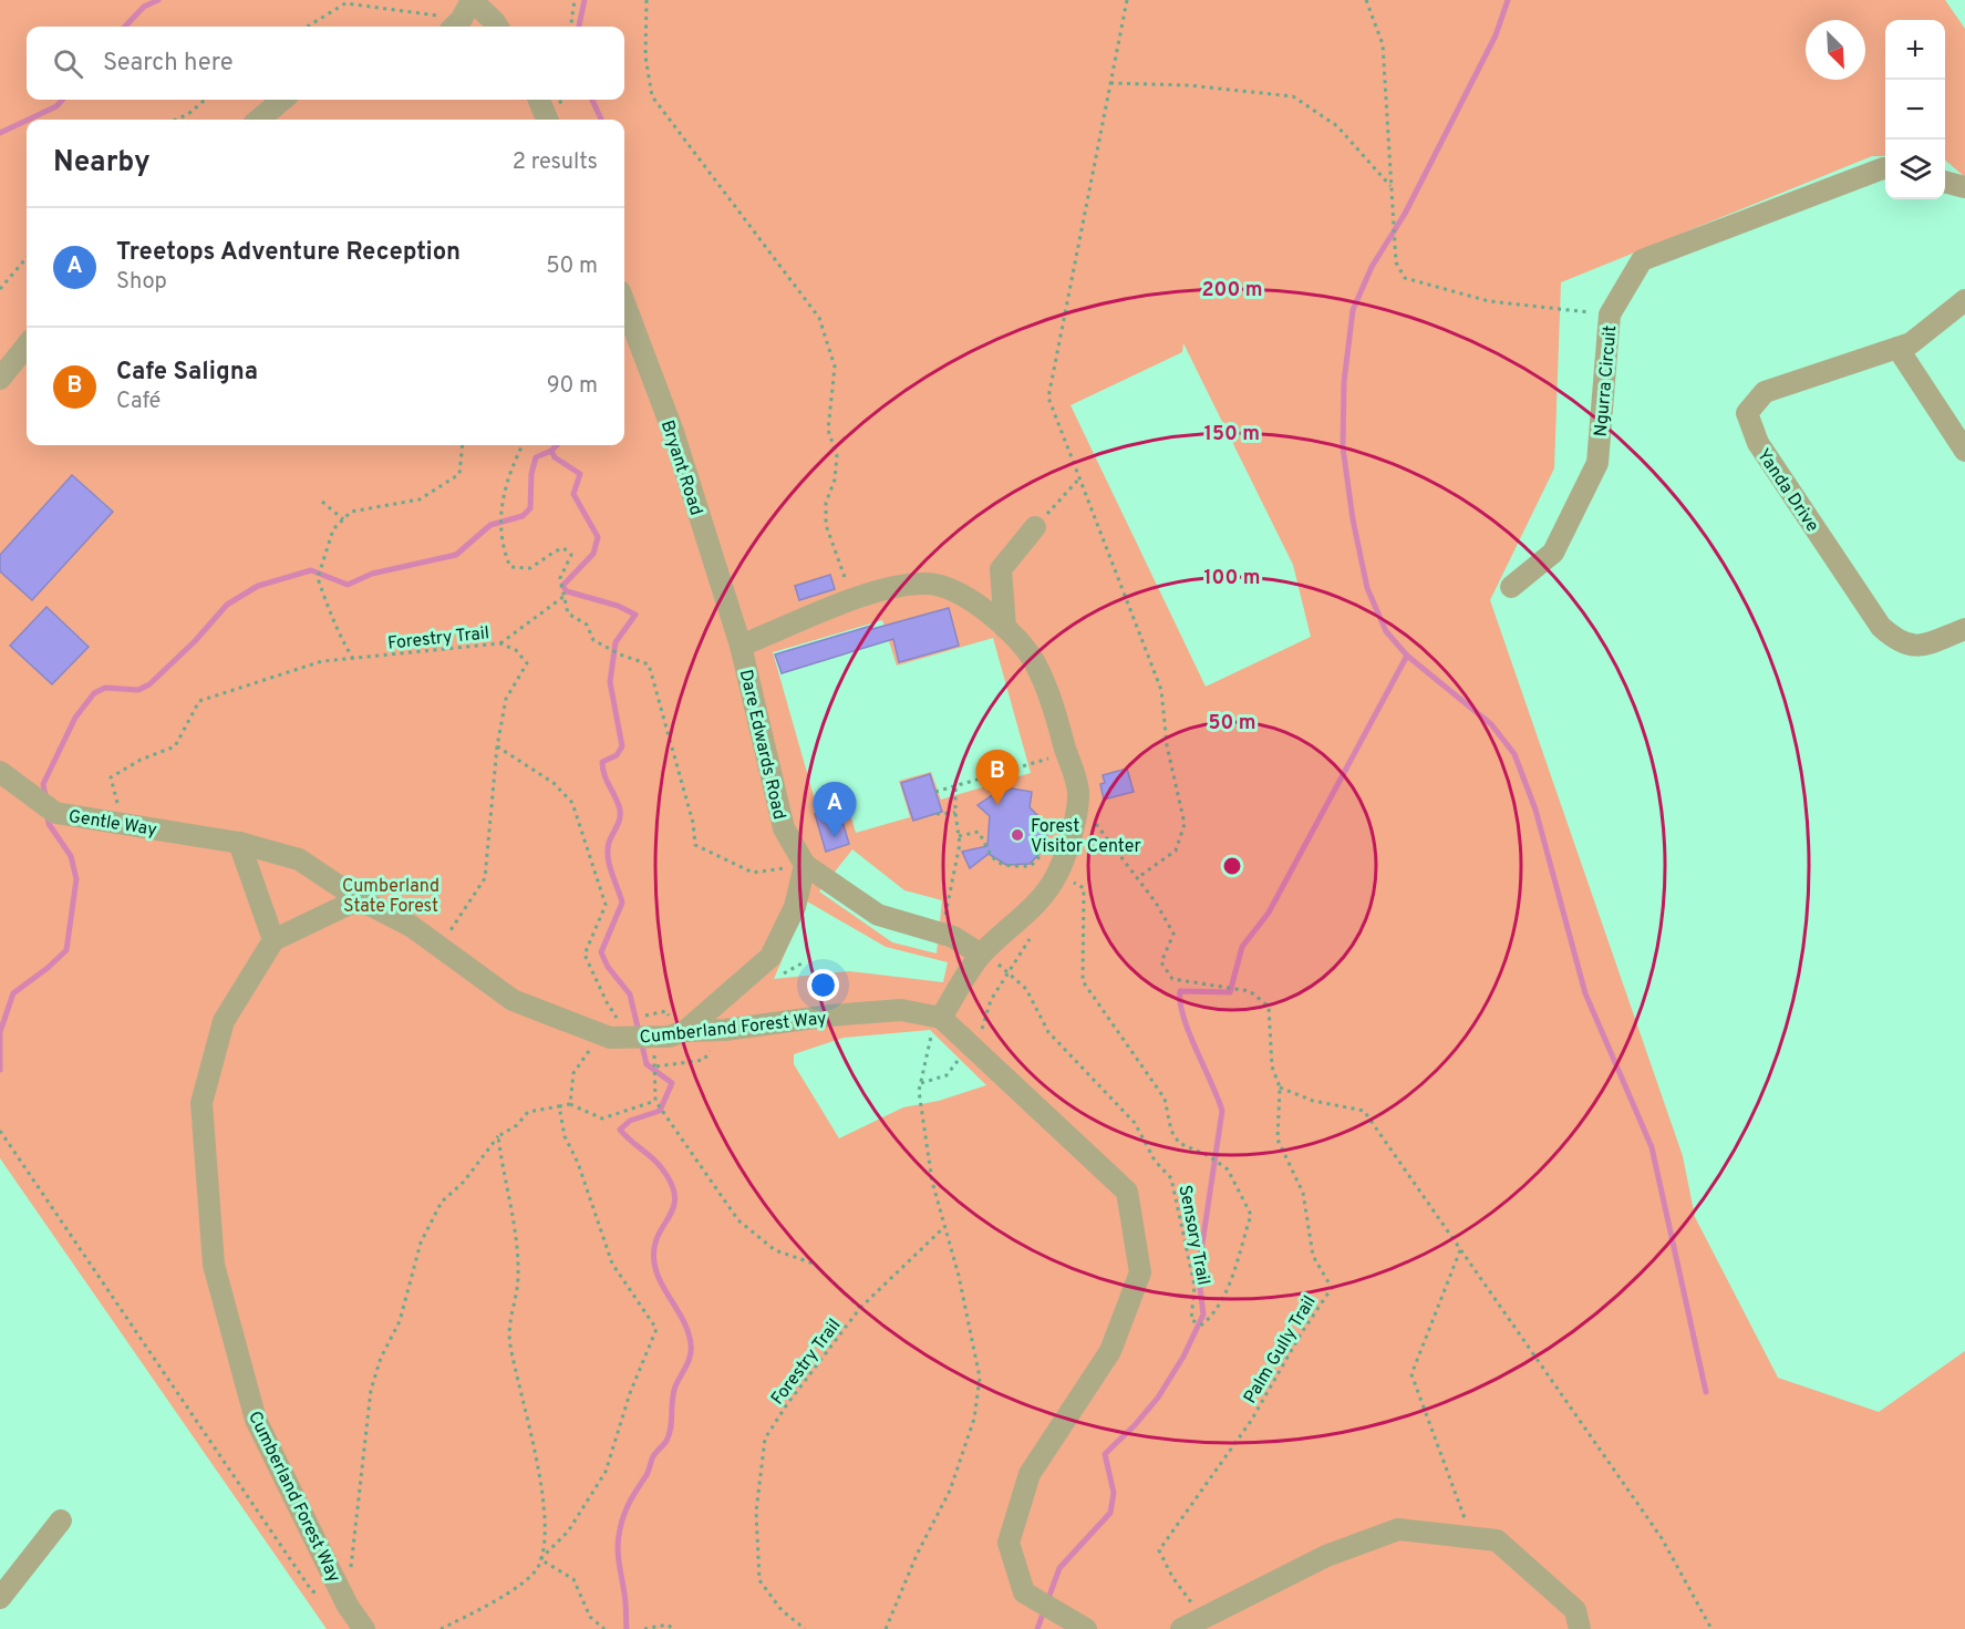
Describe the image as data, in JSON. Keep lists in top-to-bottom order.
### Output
{
  "streets": {
    "street": [
      "Ngurra Circuit",
      "Bryant Road",
      "Yanda Drive",
      "Dare Edwards Road",
      "Gentle Way",
      "Cumberland Forest Way"
    ],
    "path": ["Forestry Trail", "Sensory Trail", "Palm Gully Trail"]
  },
  "crossings": [
    ["Bryant Road", "Dare Edwards Road"],
    ["Forestry Trail", "Gentle Way"],
    ["Gentle Way", "Cumberland Forest Way"]
  ],
  "parks": ["Cumberland State Forest"],
  "places": ["Forest Visitor Center"],
  "north": "bottom right",
  "page": {
    "map_buttons": ["+", "−"],
    "search": "Search here",
    "heading": ["Nearby", "2 results"],
    "list": [
      {
        "mark": "A",
        "name": "Treetops Adventure Reception",
        "note": "Shop",
        "value": "50 m"
      },
      {
        "mark": "B",
        "name": "Cafe Saligna",
        "note": "Café",
        "value": "90 m"
      }
    ],
    "pins": ["B", "A"]
  },
  "rings": [
    "200 m",
    "150 m",
    "100 m",
    "50 m"
  ]
}
